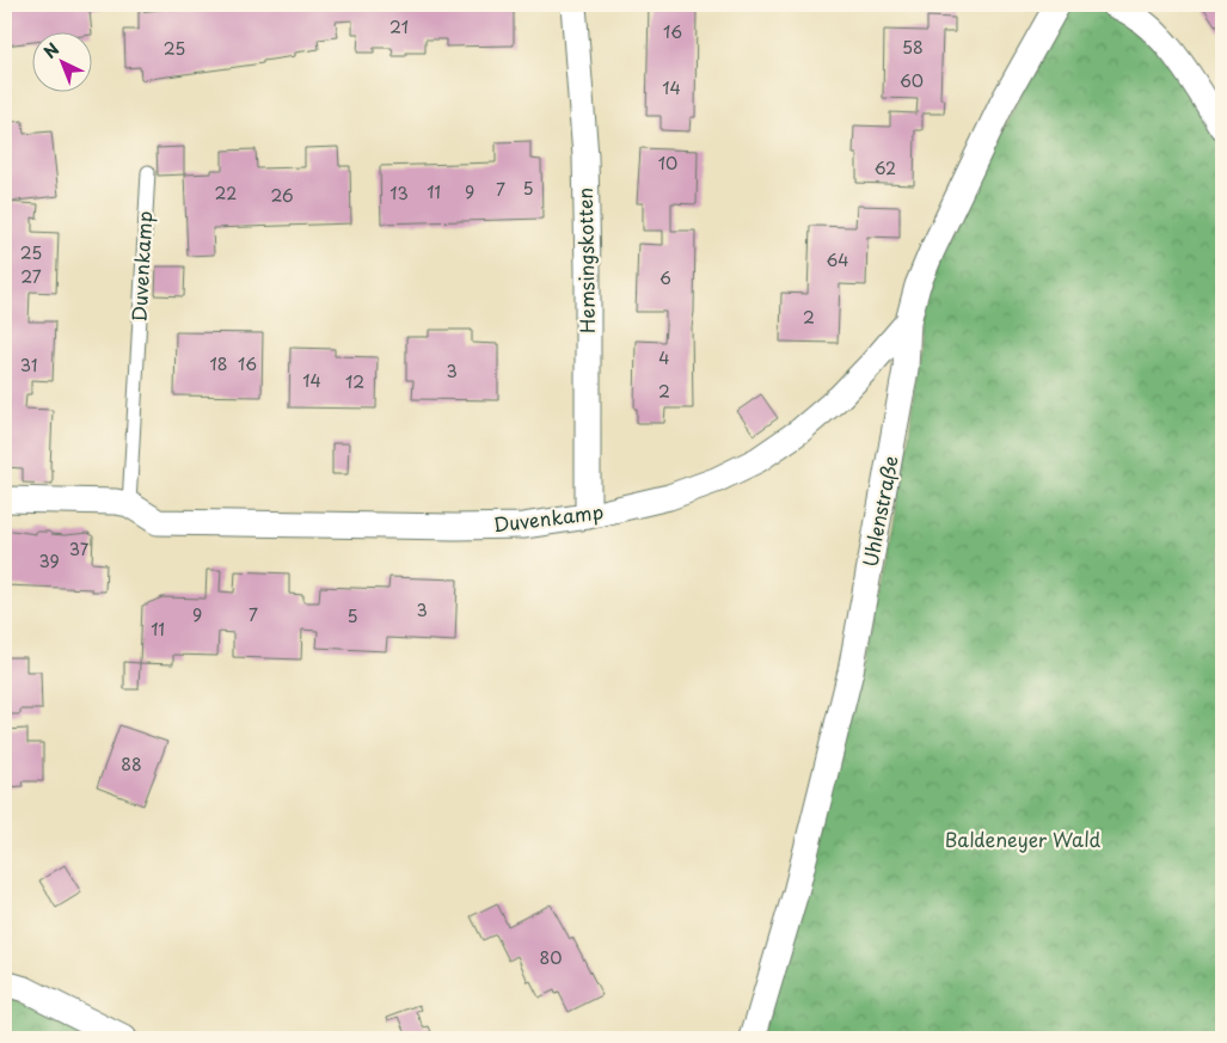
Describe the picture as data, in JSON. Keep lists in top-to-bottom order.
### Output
{
  "streets": {
    "street": ["Hemsingskotten", "Duvenkamp", "Uhlenstraße"]
  },
  "crossings": [
    ["Hemsingskotten", "Duvenkamp"],
    ["Duvenkamp", "Uhlenstraße"]
  ],
  "parks": ["Baldeneyer Wald"],
  "house_numbers": [
    "21",
    "16",
    "58",
    "25",
    "60",
    "14",
    "10",
    "62",
    "5",
    "7",
    "11",
    "9",
    "22",
    "13",
    "26",
    "25",
    "64",
    "27",
    "6",
    "2",
    "4",
    "18",
    "16",
    "31",
    "3",
    "14",
    "12",
    "2",
    "37",
    "39",
    "3",
    "9",
    "7",
    "5",
    "11",
    "88",
    "80"
  ],
  "north": "top left"
}
